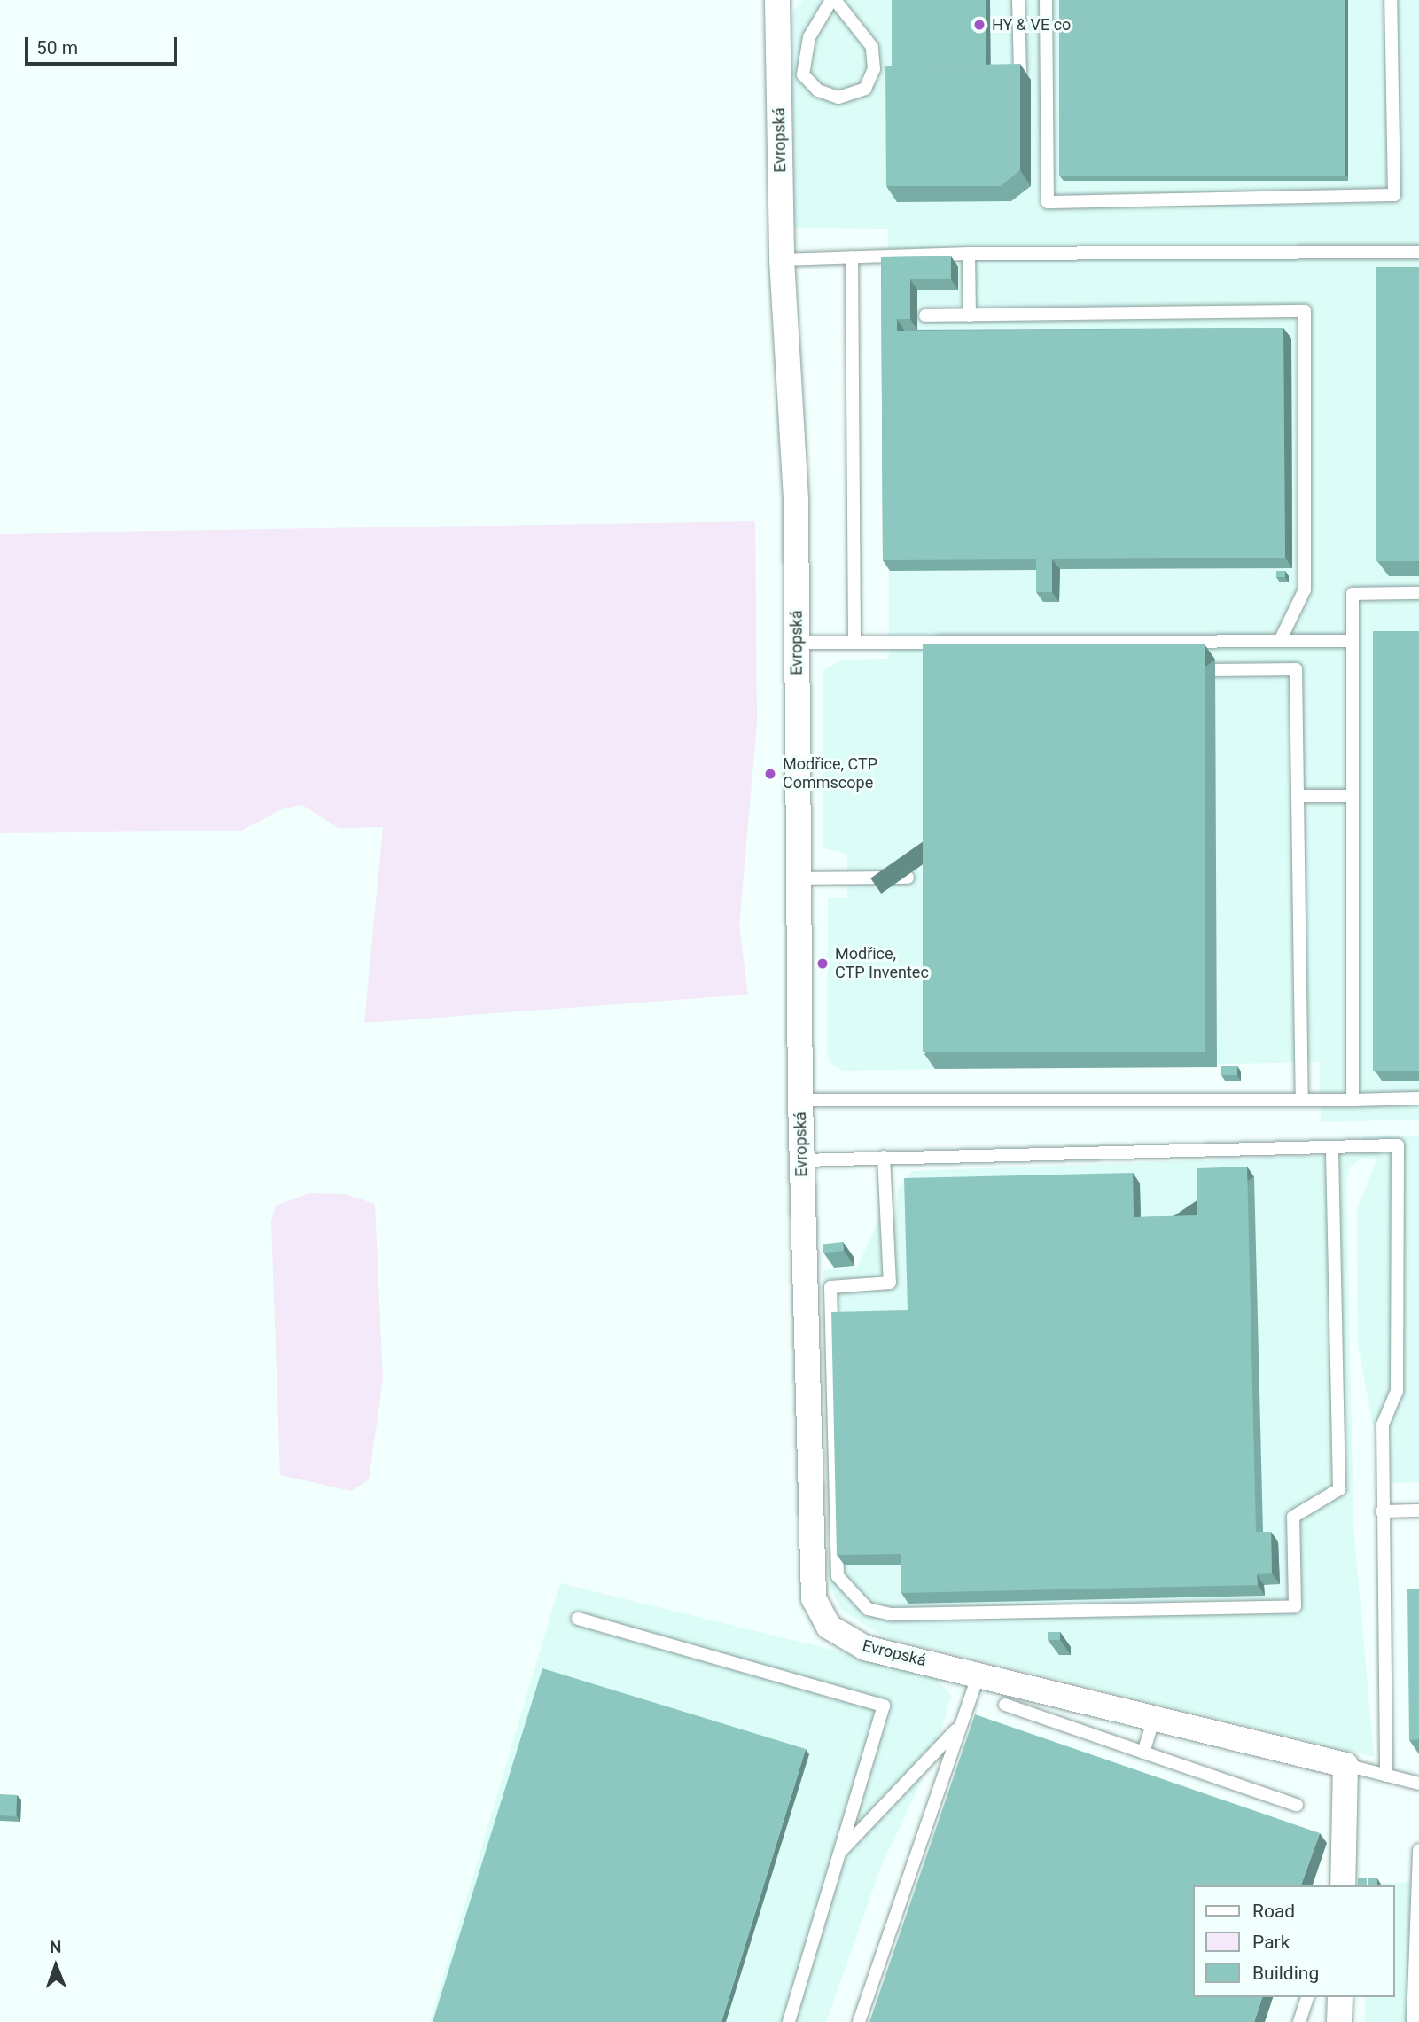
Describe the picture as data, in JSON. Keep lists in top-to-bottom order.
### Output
{
  "streets": {
    "street": ["Evropská"]
  },
  "places": ["HY & VE co", "Modřice, CTP Commscope", "Modřice, CTP Inventec"],
  "legend": ["Road", "Park", "Building"],
  "scale_bar": "50 m",
  "north": "top"
}
